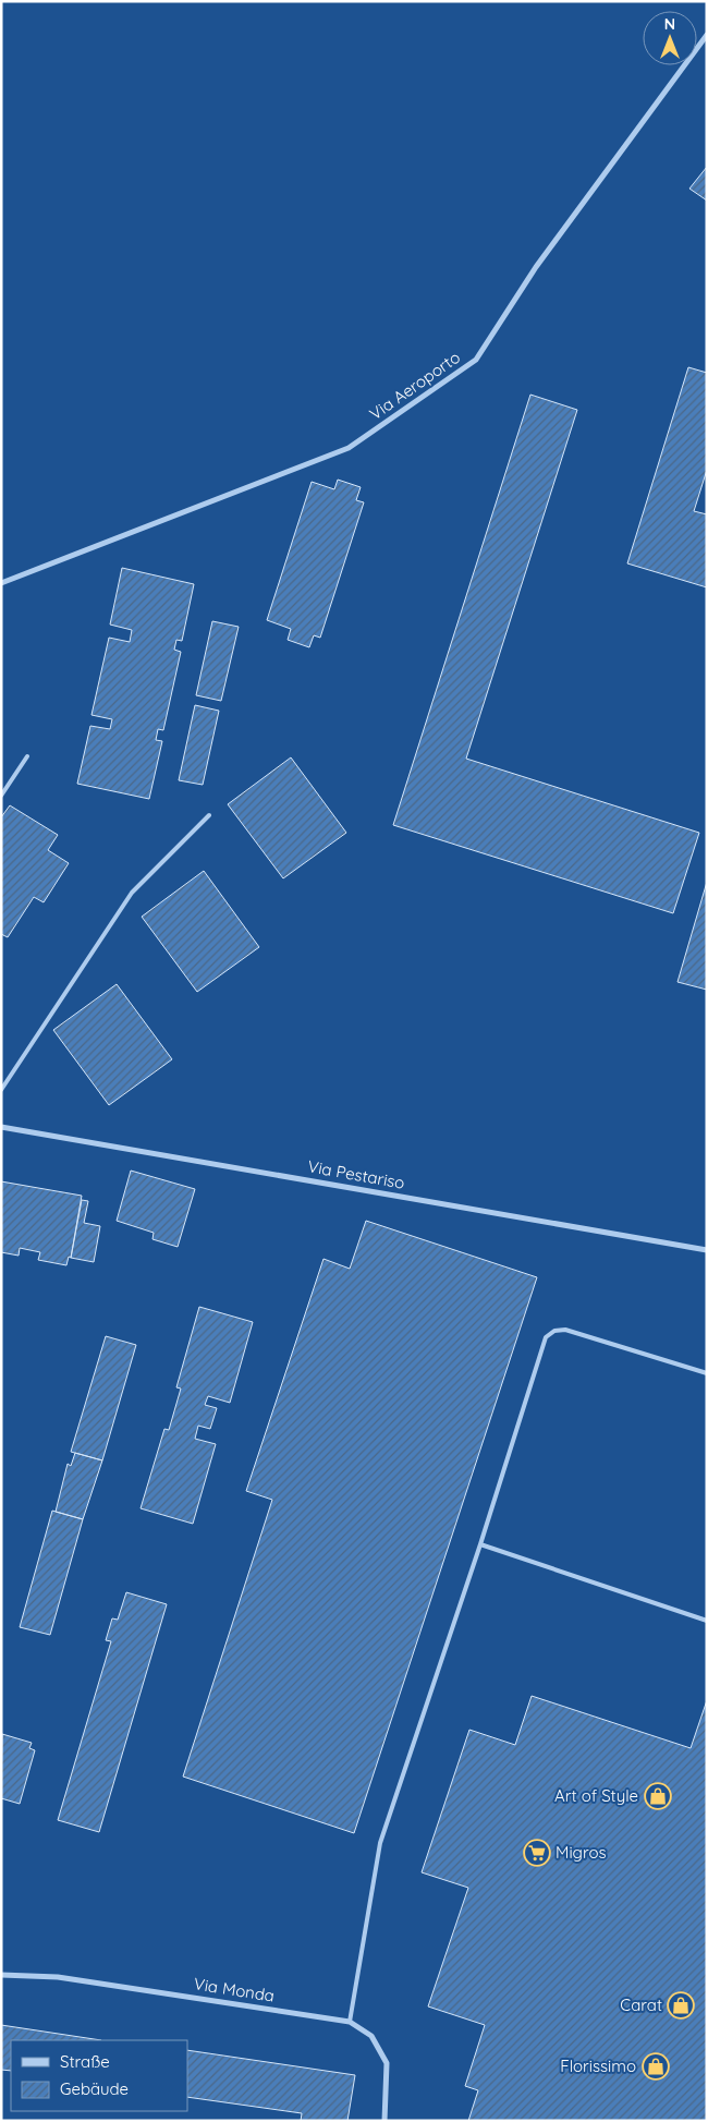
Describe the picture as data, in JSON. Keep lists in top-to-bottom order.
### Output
{
  "streets": {
    "street": ["Via Aeroporto", "Via Pestariso", "Via Monda"]
  },
  "places": {
    "shop": ["Art of Style", "Carat", "Florissimo"],
    "supermarket": ["Migros"]
  },
  "legend": ["Straße", "Gebäude"],
  "north": "top"
}
